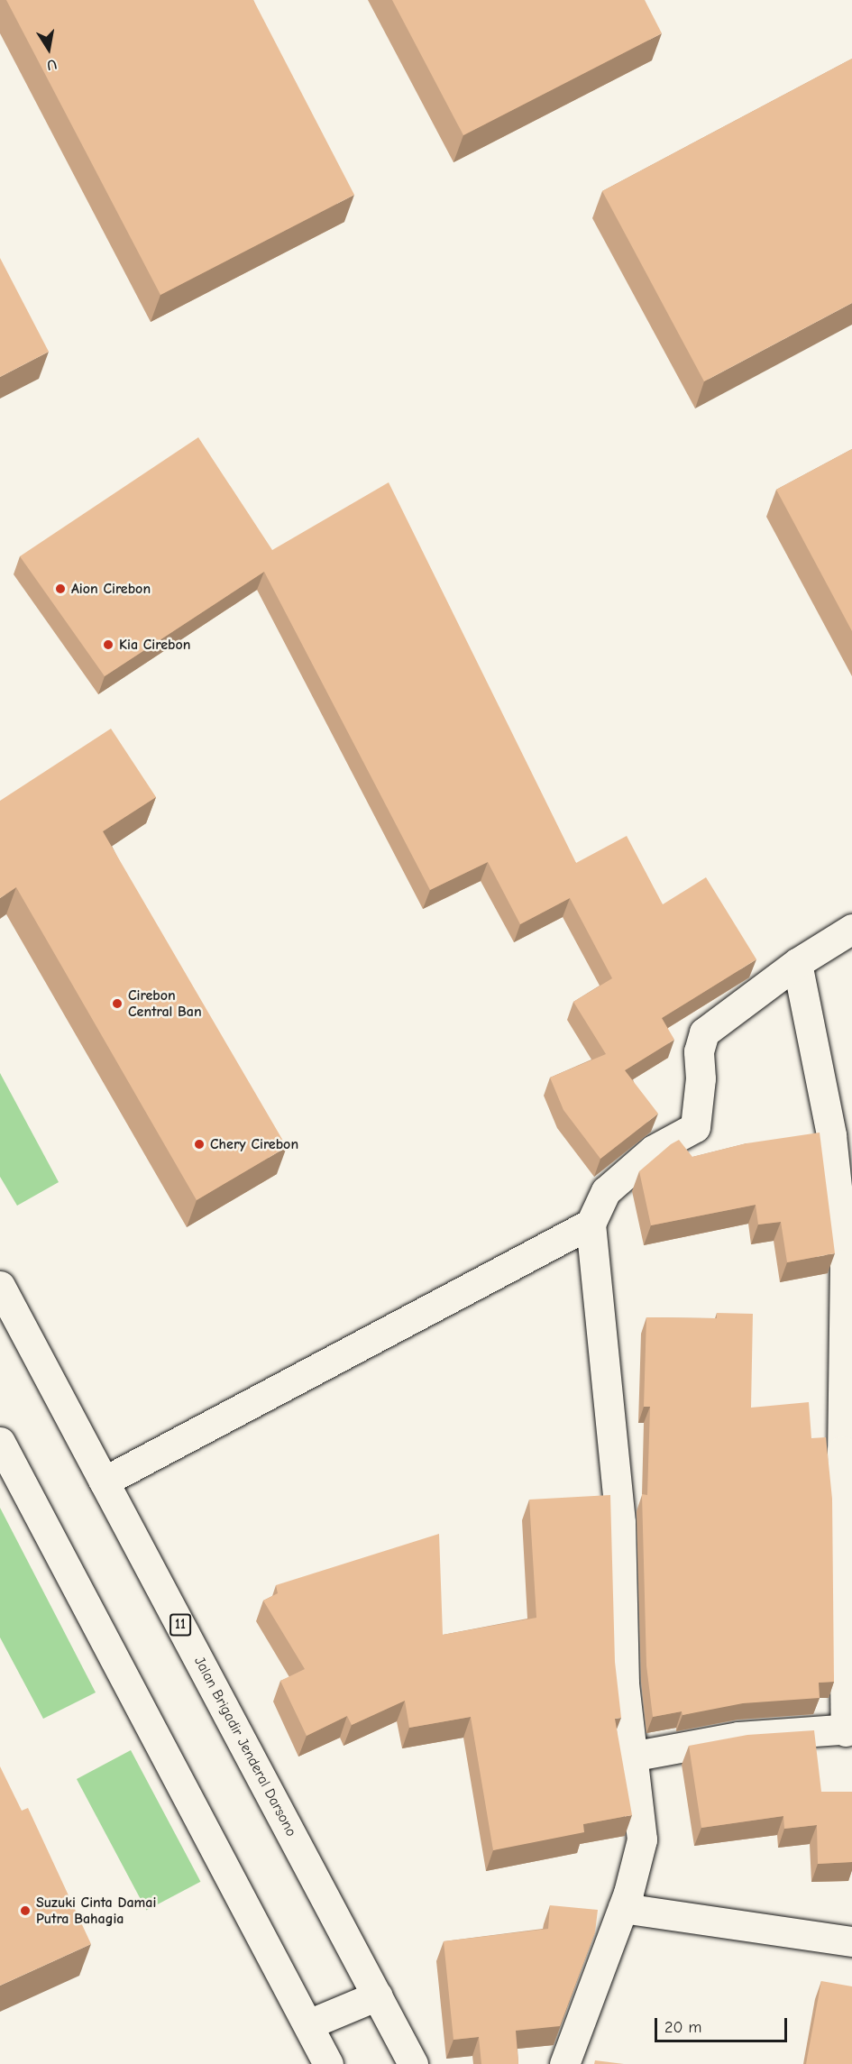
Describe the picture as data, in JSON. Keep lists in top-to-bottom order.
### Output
{
  "streets": {
    "main road": ["11", "Jalan Brigadir Jenderal Darsono"]
  },
  "places": [
    "Aion Cirebon",
    "Kia Cirebon",
    "Cirebon Central Ban",
    "Chery Cirebon",
    "Suzuki Cinta Damai Putra Bahagia"
  ],
  "scale_bar": "20 m",
  "north": "bottom"
}
